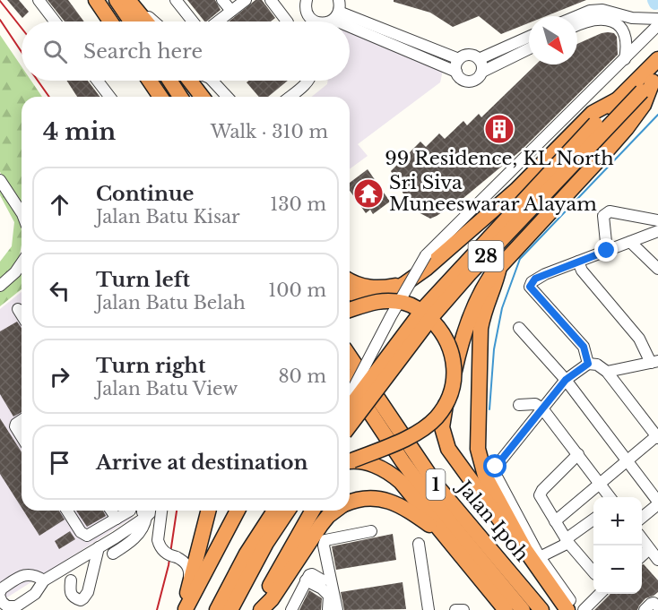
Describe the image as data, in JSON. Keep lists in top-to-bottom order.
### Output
{
  "streets": {
    "highway": ["28", "1", "Jalan Ipoh"]
  },
  "places": {
    "building": ["99 Residence, KL North"],
    "temple": ["Sri Siva Muneeswarar Alayam"]
  },
  "north": "bottom right",
  "page": {
    "search": "Search here",
    "heading": ["4 min", "Walk · 310 m"],
    "list": [
      ["Continue", "Jalan Batu Kisar", "130 m"],
      ["Turn left", "Jalan Batu Belah", "100 m"],
      ["Turn right", "Jalan Batu View", "80 m"],
      "Arrive at destination"
    ],
    "map_buttons": ["+", "−"]
  }
}
